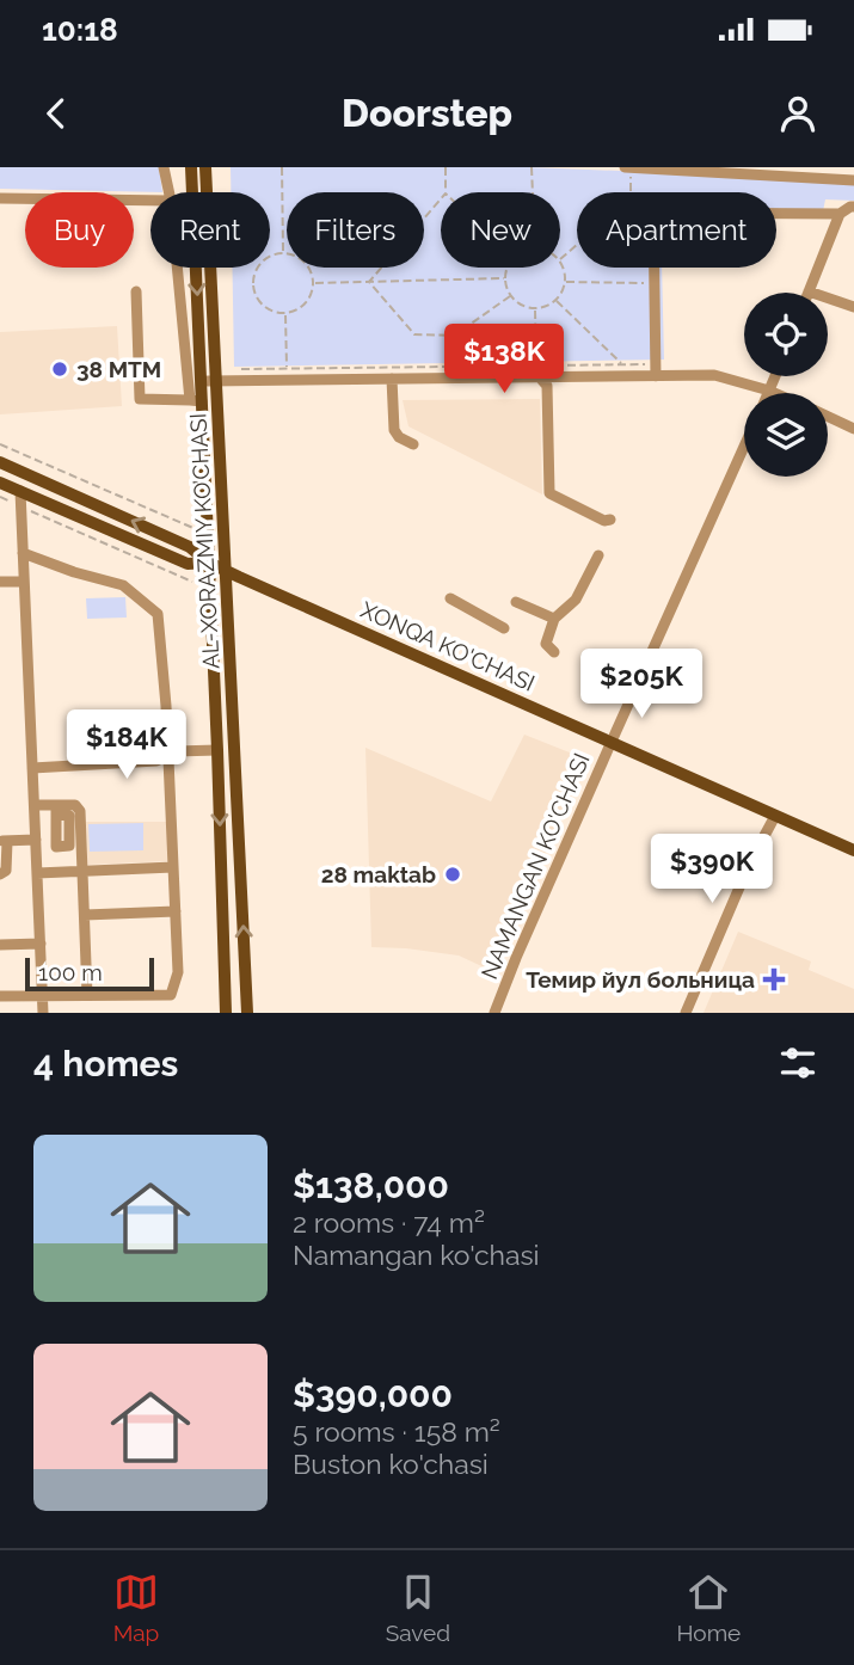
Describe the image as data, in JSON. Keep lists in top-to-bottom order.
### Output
{
  "streets": {
    "main road": ["AL-XORAZMIY KO’CHASI", "XONQA KO'CHASI"],
    "street": ["NAMANGAN KO'CHASI"]
  },
  "crossings": [
    ["AL-XORAZMIY KO’CHASI", "XONQA KO'CHASI"],
    ["XONQA KO'CHASI", "NAMANGAN KO'CHASI"]
  ],
  "places": {
    "other": ["38 MTM", "28 maktab"],
    "health": ["Темир йул больница"]
  },
  "scale_bar": "100 m",
  "page": {
    "status": "10:18",
    "header": "Doorstep",
    "chip": [
      "Buy",
      "Rent",
      "Filters",
      "New",
      "Apartment"
    ],
    "price": [
      "$138K",
      "$205K",
      "$184K",
      "$390K"
    ],
    "scale": "100 m",
    "heading": "4 homes",
    "list": [
      {
        "name": "$138,000",
        "note": "2 rooms · 74 m² · Namangan ko'chasi"
      },
      {
        "name": "$390,000",
        "note": "5 rooms · 158 m² · Buston ko'chasi"
      }
    ],
    "tabs": ["Map", "Saved", "Home"]
  }
}
